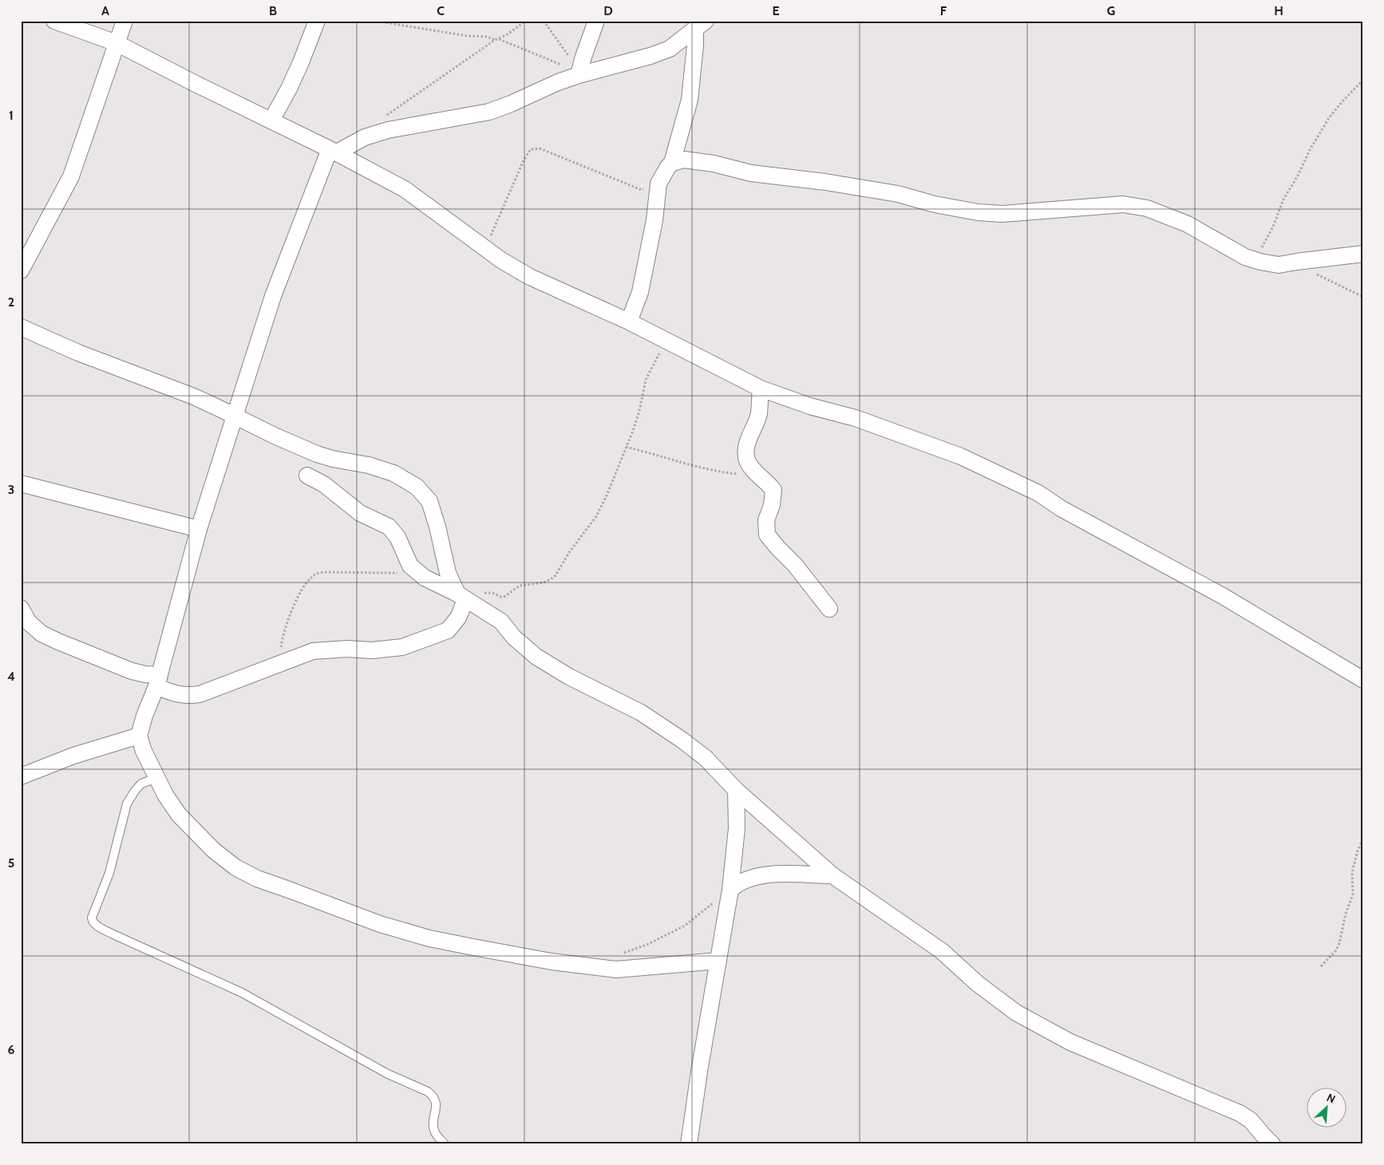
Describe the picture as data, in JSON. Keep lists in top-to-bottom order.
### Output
{
  "north": "top right",
  "grid": {
    "columns": [
      "A",
      "B",
      "C",
      "D",
      "E",
      "F",
      "G",
      "H"
    ],
    "rows": [
      "1",
      "2",
      "3",
      "4",
      "5",
      "6"
    ]
  }
}
